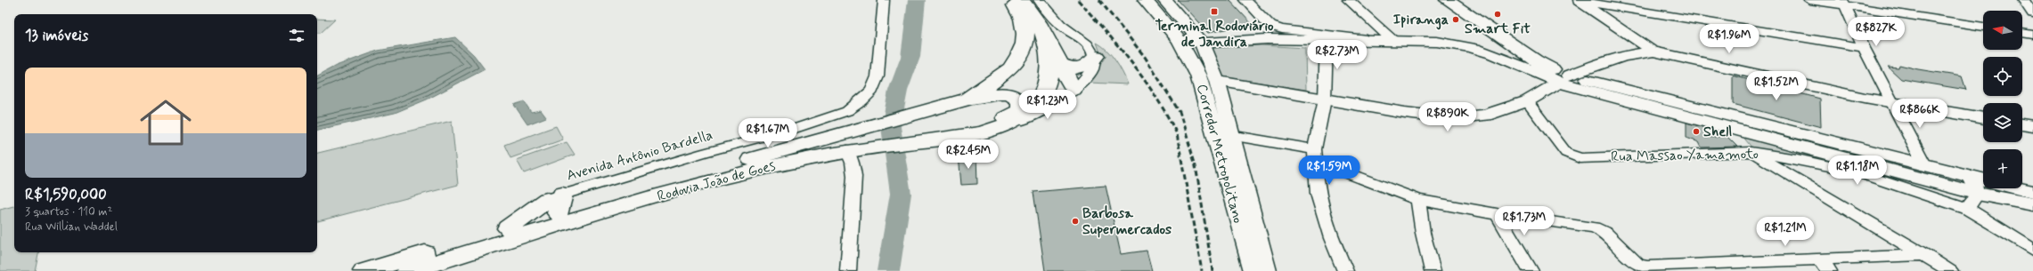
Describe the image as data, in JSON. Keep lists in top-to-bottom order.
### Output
{
  "streets": {
    "highway": ["Rodovia João de Goes"],
    "main road": ["Corredor Metropolitano"],
    "street": ["Avenida Antônio Bardella", "Rua Massao Yamamoto"]
  },
  "crossings": [
    ["Avenida Antônio Bardella", "Rodovia João de Goes"]
  ],
  "places": {
    "transit": ["Terminal Rodoviário de Jandira"],
    "other": [
      "Smart Fit",
      "Ipiranga",
      "Shell",
      "Barbosa Supermercados"
    ]
  },
  "north": "left",
  "page": {
    "map_buttons": "+",
    "heading": "13 imóveis",
    "price": [
      "R$827K",
      "R$1.96M",
      "R$2.73M",
      "R$1.52M",
      "R$1.23M",
      "R$866K",
      "R$890K",
      "R$1.67M",
      "R$2.45M",
      "R$1.59M",
      "R$1.18M",
      "R$1.73M",
      "R$1.21M"
    ],
    "list": [
      {
        "name": "R$1,590,000",
        "note": "3 quartos · 110 m² · Rua Willian Waddel"
      }
    ]
  }
}
